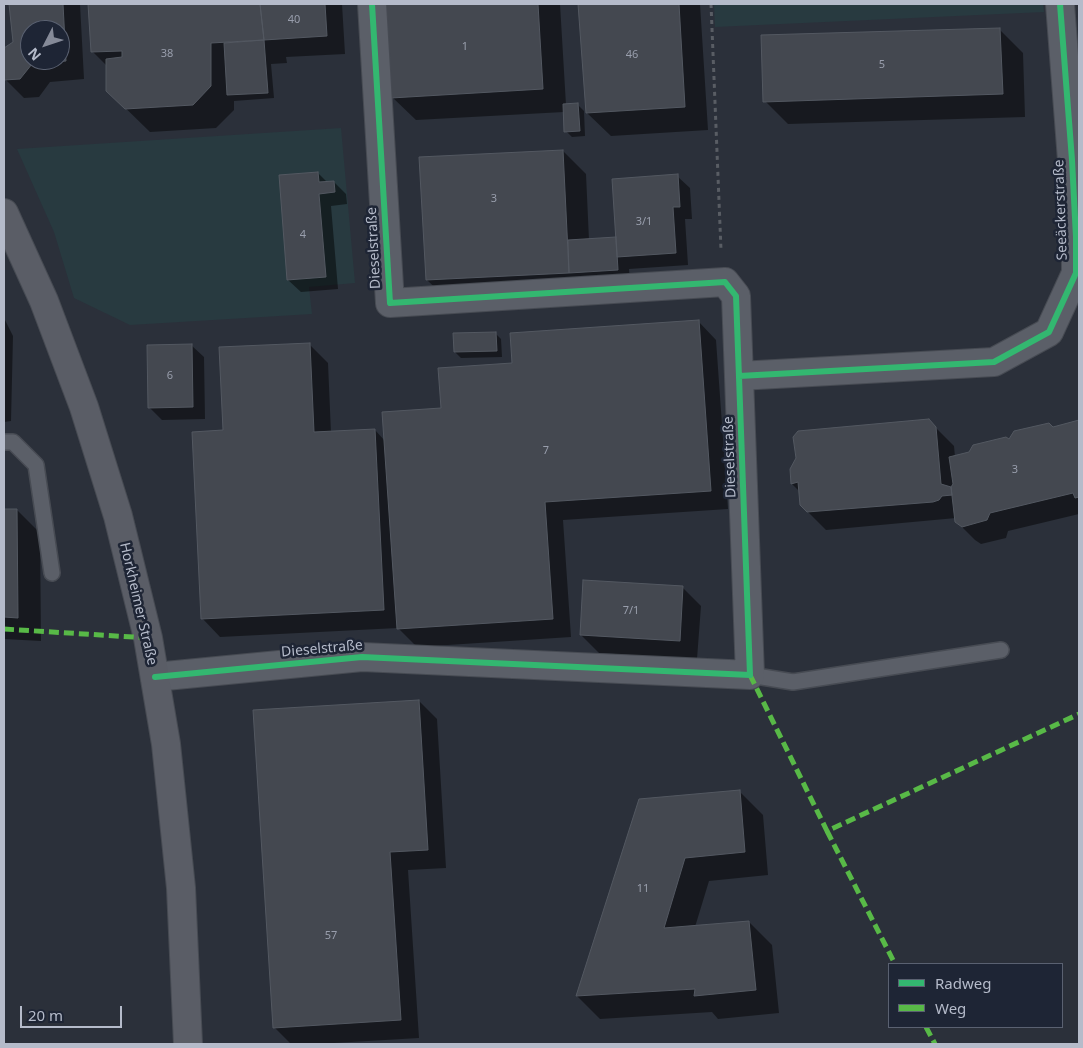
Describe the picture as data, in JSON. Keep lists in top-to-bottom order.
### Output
{
  "streets": {
    "main road": ["Horkheimer Straße"],
    "street": ["Seeäckerstraße", "Dieselstraße"]
  },
  "crossings": [
    ["Seeäckerstraße", "Dieselstraße"],
    ["Dieselstraße", "Horkheimer Straße"]
  ],
  "house_numbers": [
    "40",
    "1",
    "38",
    "46",
    "5",
    "3",
    "3/1",
    "4",
    "6",
    "7",
    "3",
    "7/1",
    "11",
    "57"
  ],
  "legend": ["Radweg", "Weg"],
  "scale_bar": "20 m",
  "north": "bottom left"
}
